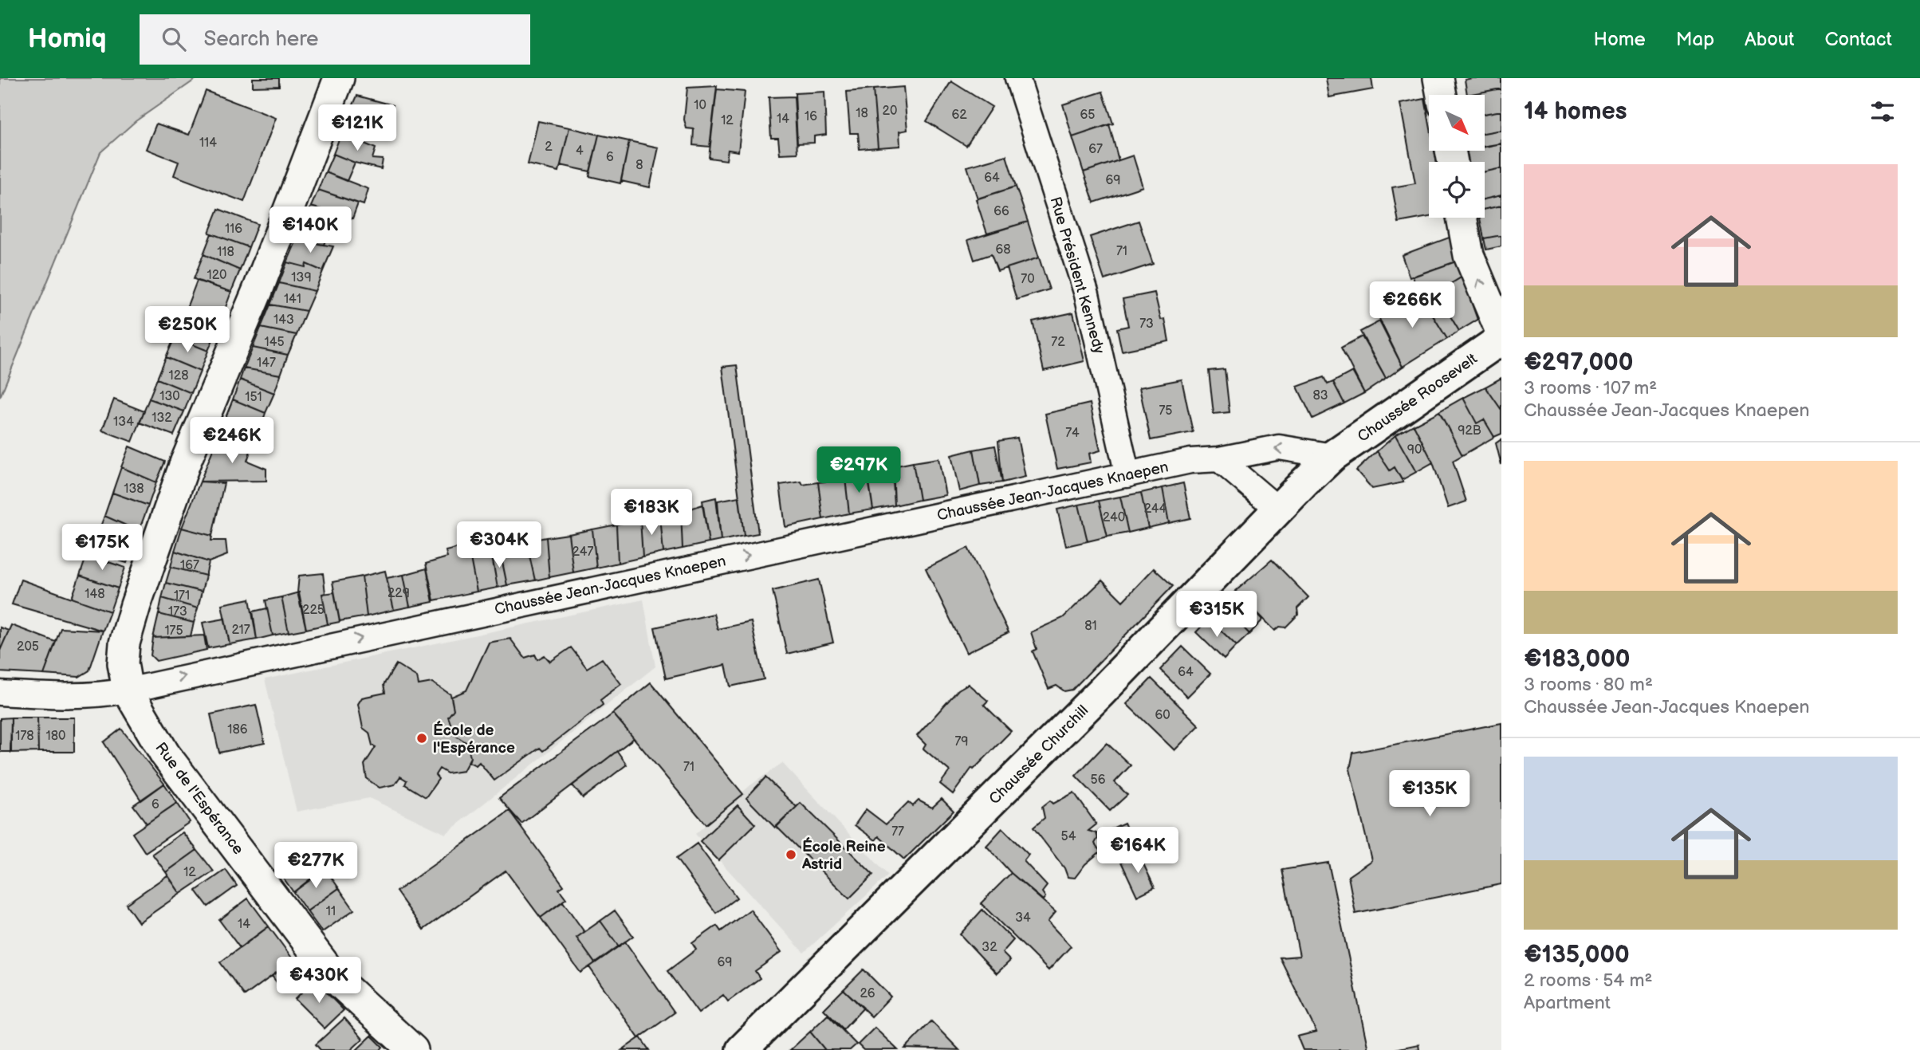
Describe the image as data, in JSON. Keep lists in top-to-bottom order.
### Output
{
  "streets": {
    "main road": ["Chaussée Roosevelt", "Chaussée Churchill"],
    "street": ["Rue Président Kennedy", "Chaussée Jean-Jacques Knaepen", "Rue de l'Espérance"]
  },
  "crossings": [
    ["Rue Président Kennedy", "Chaussée Jean-Jacques Knaepen"],
    ["Chaussée Roosevelt", "Chaussée Jean-Jacques Knaepen"],
    ["Chaussée Roosevelt", "Chaussée Churchill"],
    ["Chaussée Jean-Jacques Knaepen", "Chaussée Churchill"],
    ["Chaussée Jean-Jacques Knaepen", "Rue de l'Espérance"]
  ],
  "one_way": ["Chaussée Jean-Jacques Knaepen"],
  "places": ["École de l'Espérance", "École Reine Astrid"],
  "house_numbers": [
    "10",
    "20",
    "18",
    "62",
    "65",
    "16",
    "14",
    "12",
    "114",
    "2",
    "67",
    "4",
    "6",
    "8",
    "64",
    "69",
    "66",
    "116",
    "68",
    "71",
    "118",
    "120",
    "139",
    "70",
    "141",
    "143",
    "73",
    "145",
    "72",
    "147",
    "128",
    "83",
    "130",
    "151",
    "75",
    "132",
    "134",
    "92B",
    "74",
    "90",
    "138",
    "244",
    "240",
    "247",
    "167",
    "229",
    "148",
    "171",
    "225",
    "173",
    "81",
    "217",
    "175",
    "205",
    "64",
    "60",
    "186",
    "178",
    "180",
    "79",
    "71",
    "56",
    "6",
    "77",
    "54",
    "12",
    "11",
    "34",
    "14",
    "32",
    "69",
    "26"
  ],
  "north": "bottom right",
  "page": {
    "header": "Homiq",
    "search": "Search here",
    "nav": [
      "Home",
      "Map",
      "About",
      "Contact"
    ],
    "heading": "14 homes",
    "price": [
      "€121K",
      "€140K",
      "€266K",
      "€250K",
      "€246K",
      "€297K",
      "€183K",
      "€304K",
      "€175K",
      "€315K",
      "€135K",
      "€164K",
      "€277K",
      "€430K"
    ],
    "list": [
      {
        "name": "€297,000",
        "note": "3 rooms · 107 m² · Chaussée Jean-Jacques Knaepen"
      },
      {
        "name": "€183,000",
        "note": "3 rooms · 80 m² · Chaussée Jean-Jacques Knaepen"
      },
      {
        "name": "€135,000",
        "note": "2 rooms · 54 m² · Apartment"
      }
    ]
  }
}
